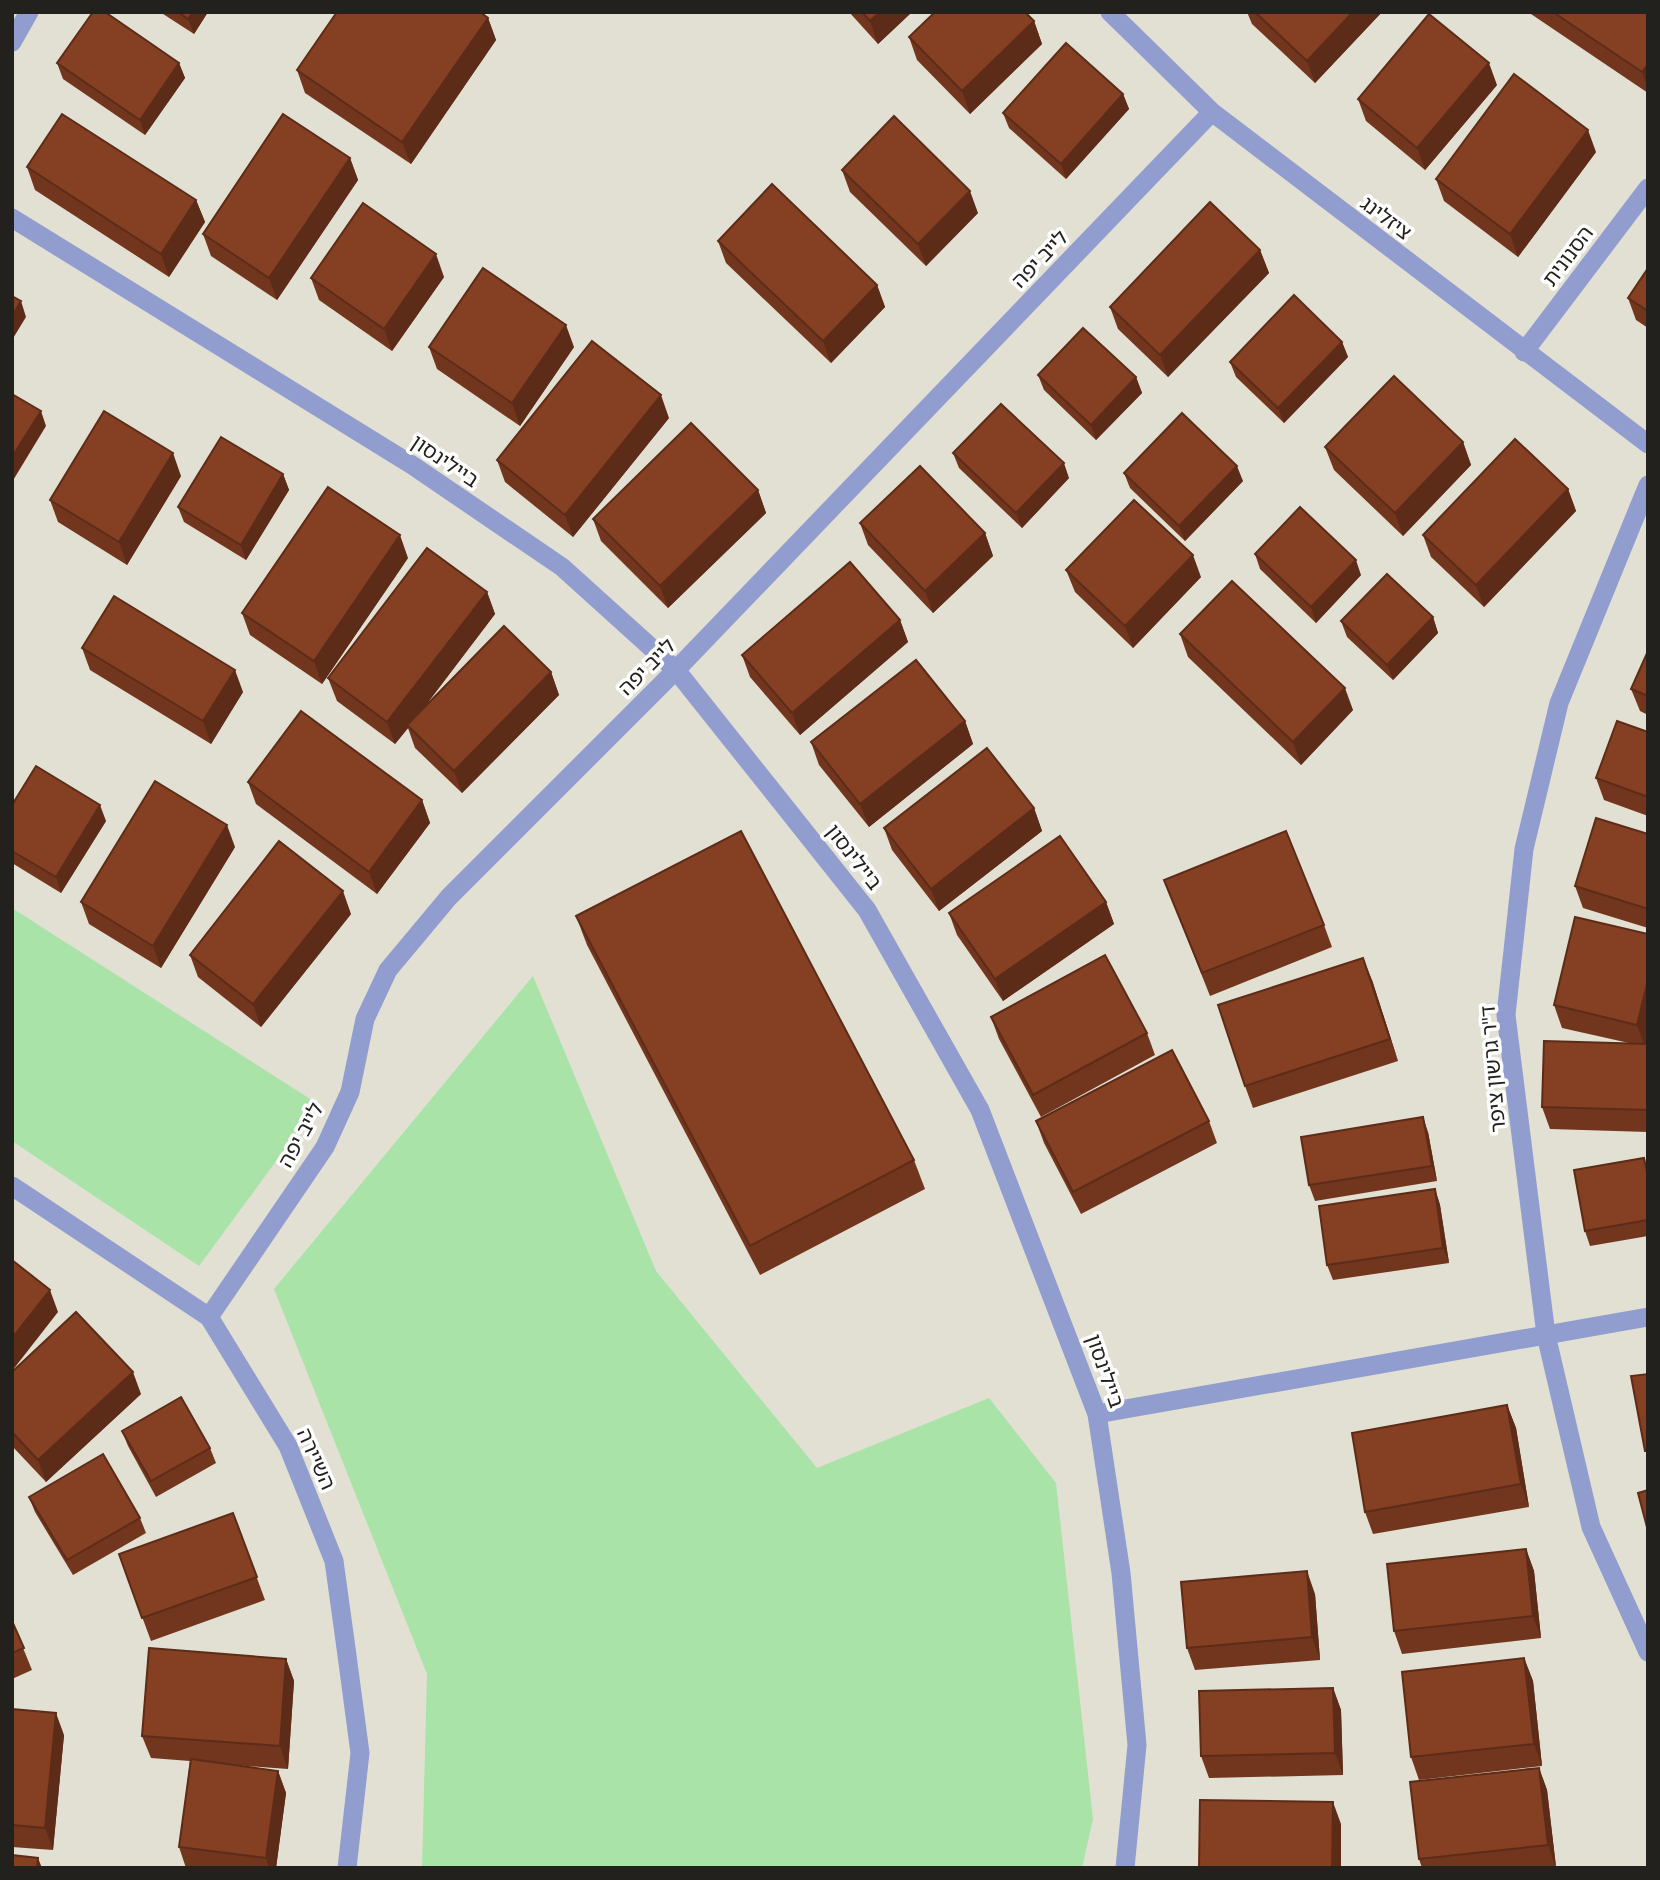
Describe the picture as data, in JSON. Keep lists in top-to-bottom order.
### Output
{
  "streets": {
    "street": [
      "ציזלינג",
      "הסנונית",
      "לייב יפה",
      "ביילינסון",
      "ד\"ר גרשון ציפר",
      "השיירה"
    ]
  },
  "crossings": [
    ["ציזלינג", "הסנונית"],
    ["ציזלינג", "לייב יפה"],
    ["לייב יפה", "ביילינסון"],
    ["לייב יפה", "השיירה"]
  ]
}
